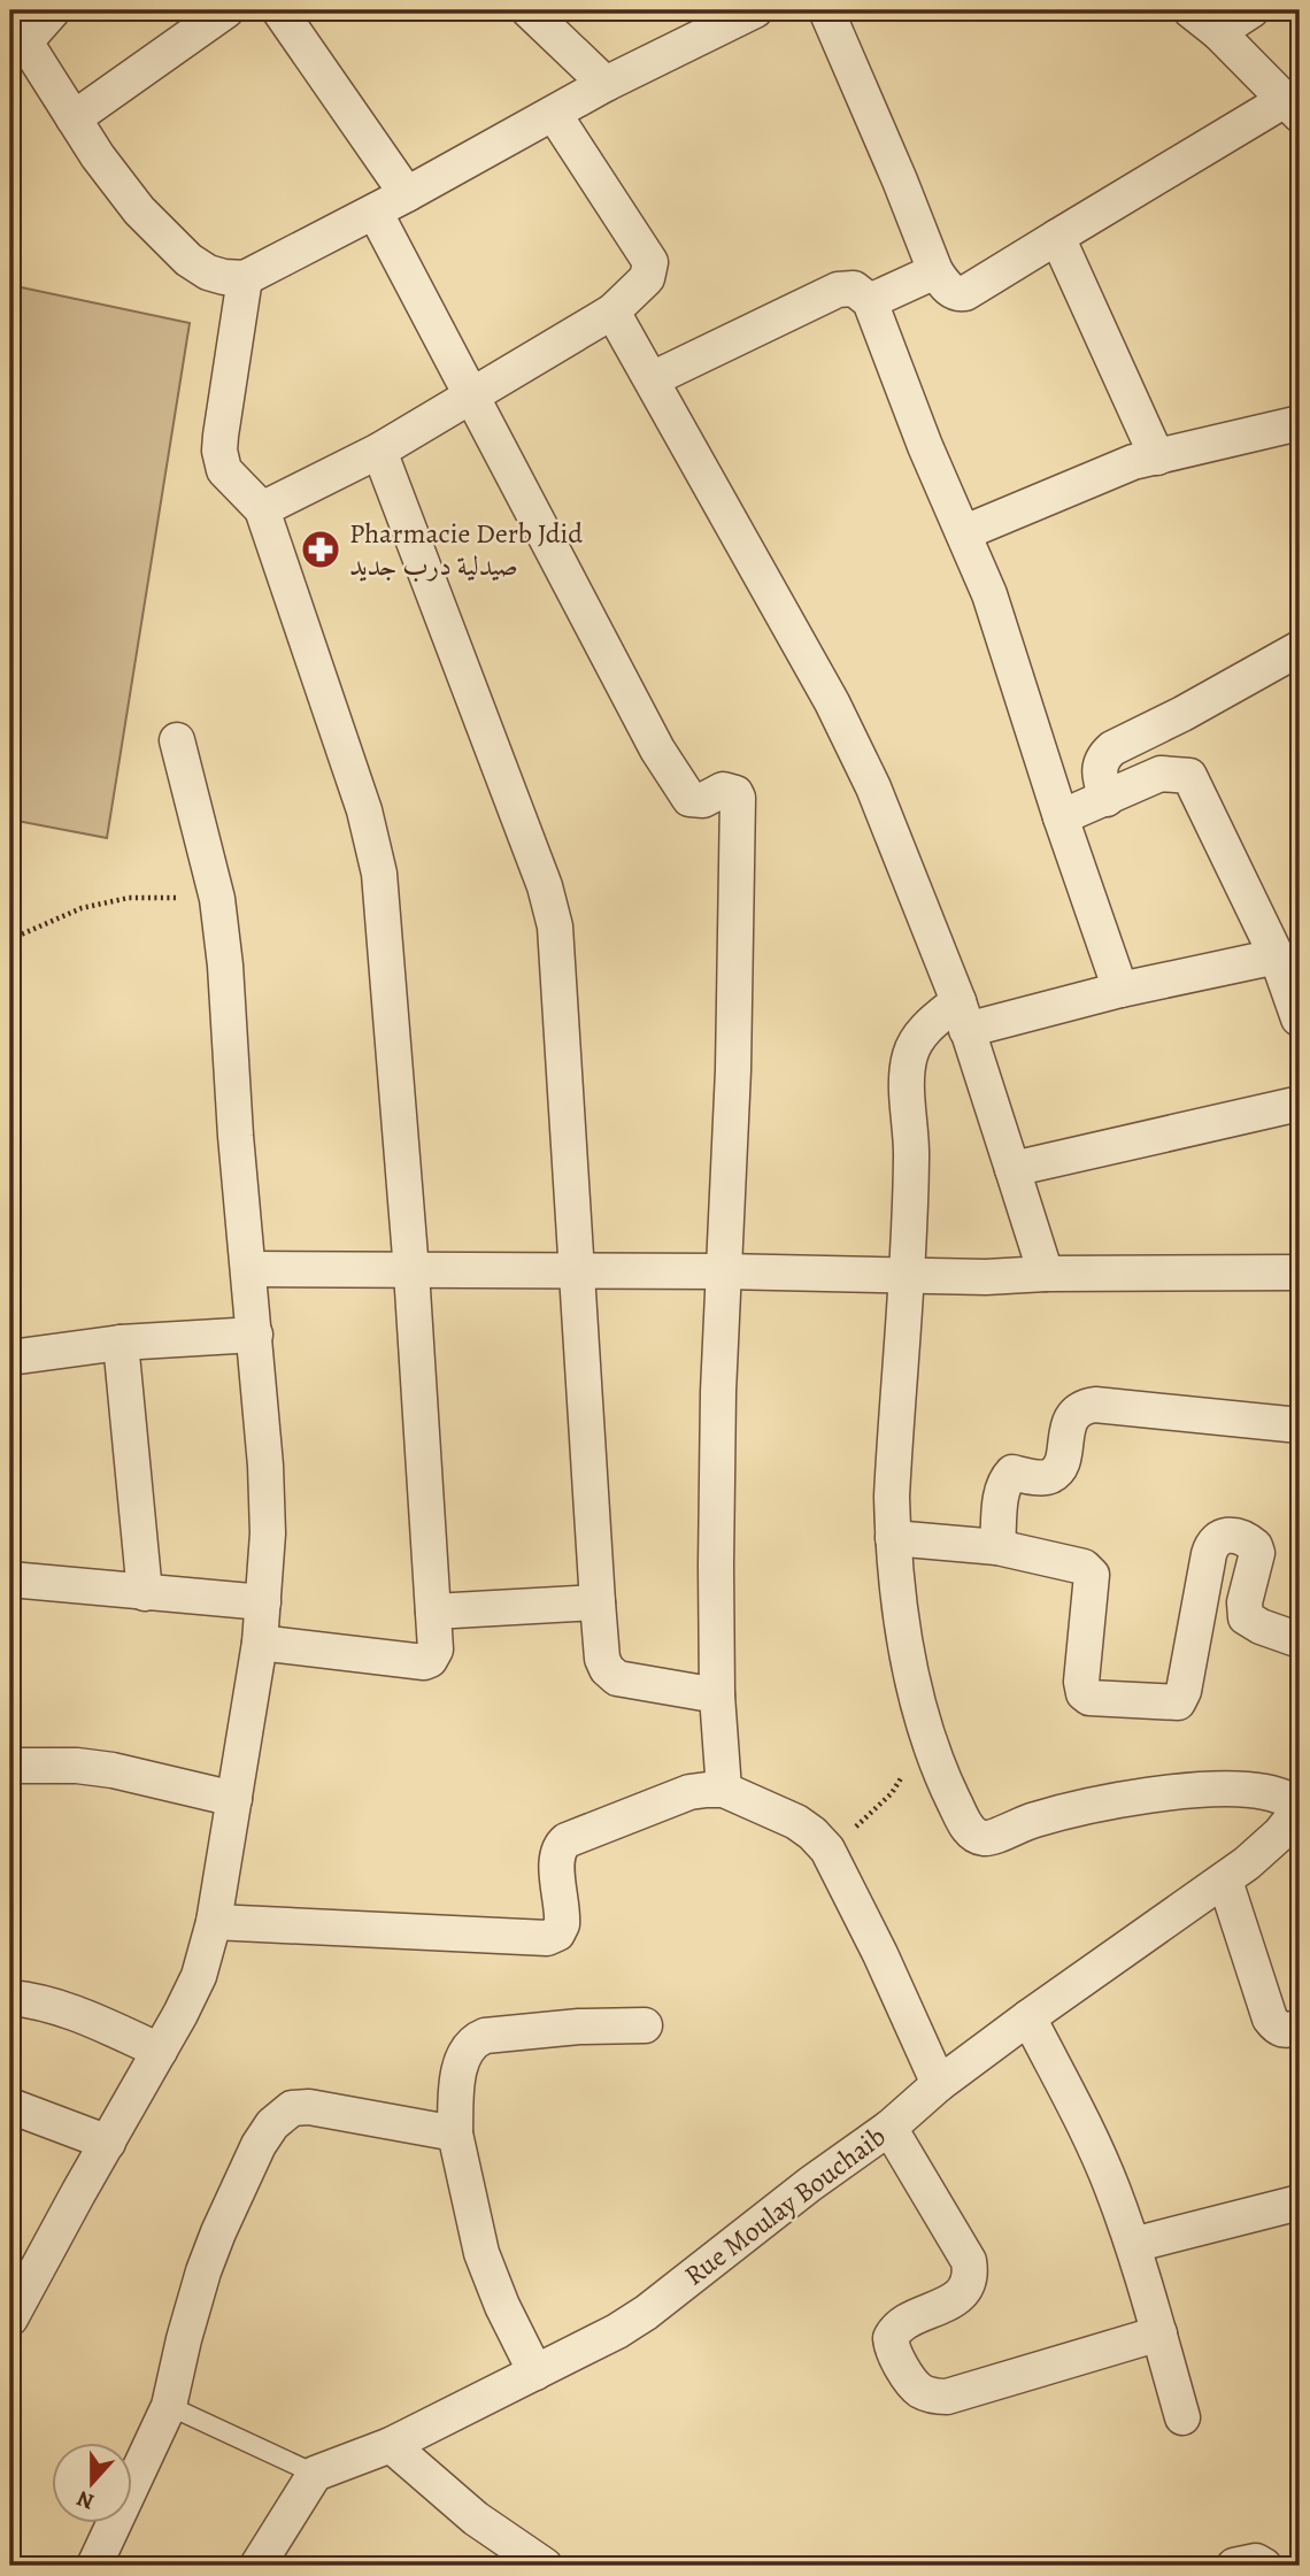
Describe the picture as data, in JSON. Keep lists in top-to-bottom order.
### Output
{
  "streets": {
    "street": ["Rue Moulay Bouchaib"]
  },
  "places": {
    "pharmacy": ["Pharmacie Derb Jdid صيدلية درب جديد"]
  },
  "north": "bottom"
}
